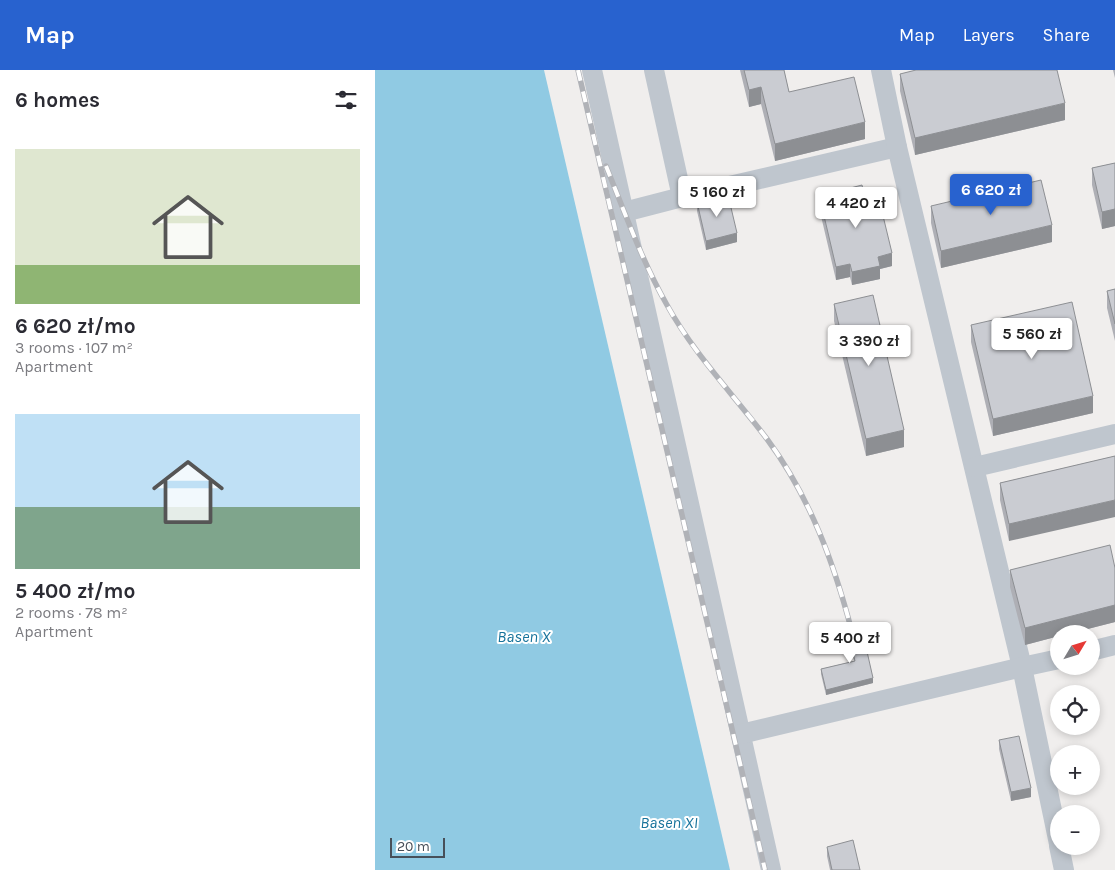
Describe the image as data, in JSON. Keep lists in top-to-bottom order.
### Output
{
  "water": ["Basen X", "Basen XI"],
  "scale_bar": "20 m",
  "north": "top right",
  "page": {
    "header": "Map",
    "nav": ["Map", "Layers", "Share"],
    "heading": "6 homes",
    "list": [
      {
        "name": "6 620 zł/mo",
        "note": "3 rooms · 107 m² · Apartment"
      },
      {
        "name": "5 400 zł/mo",
        "note": "2 rooms · 78 m² · Apartment"
      }
    ],
    "price": [
      "6 620 zł",
      "5 160 zł",
      "4 420 zł",
      "5 560 zł",
      "3 390 zł",
      "5 400 zł"
    ],
    "map_buttons": ["+", "−"],
    "scale": "20 m"
  }
}
